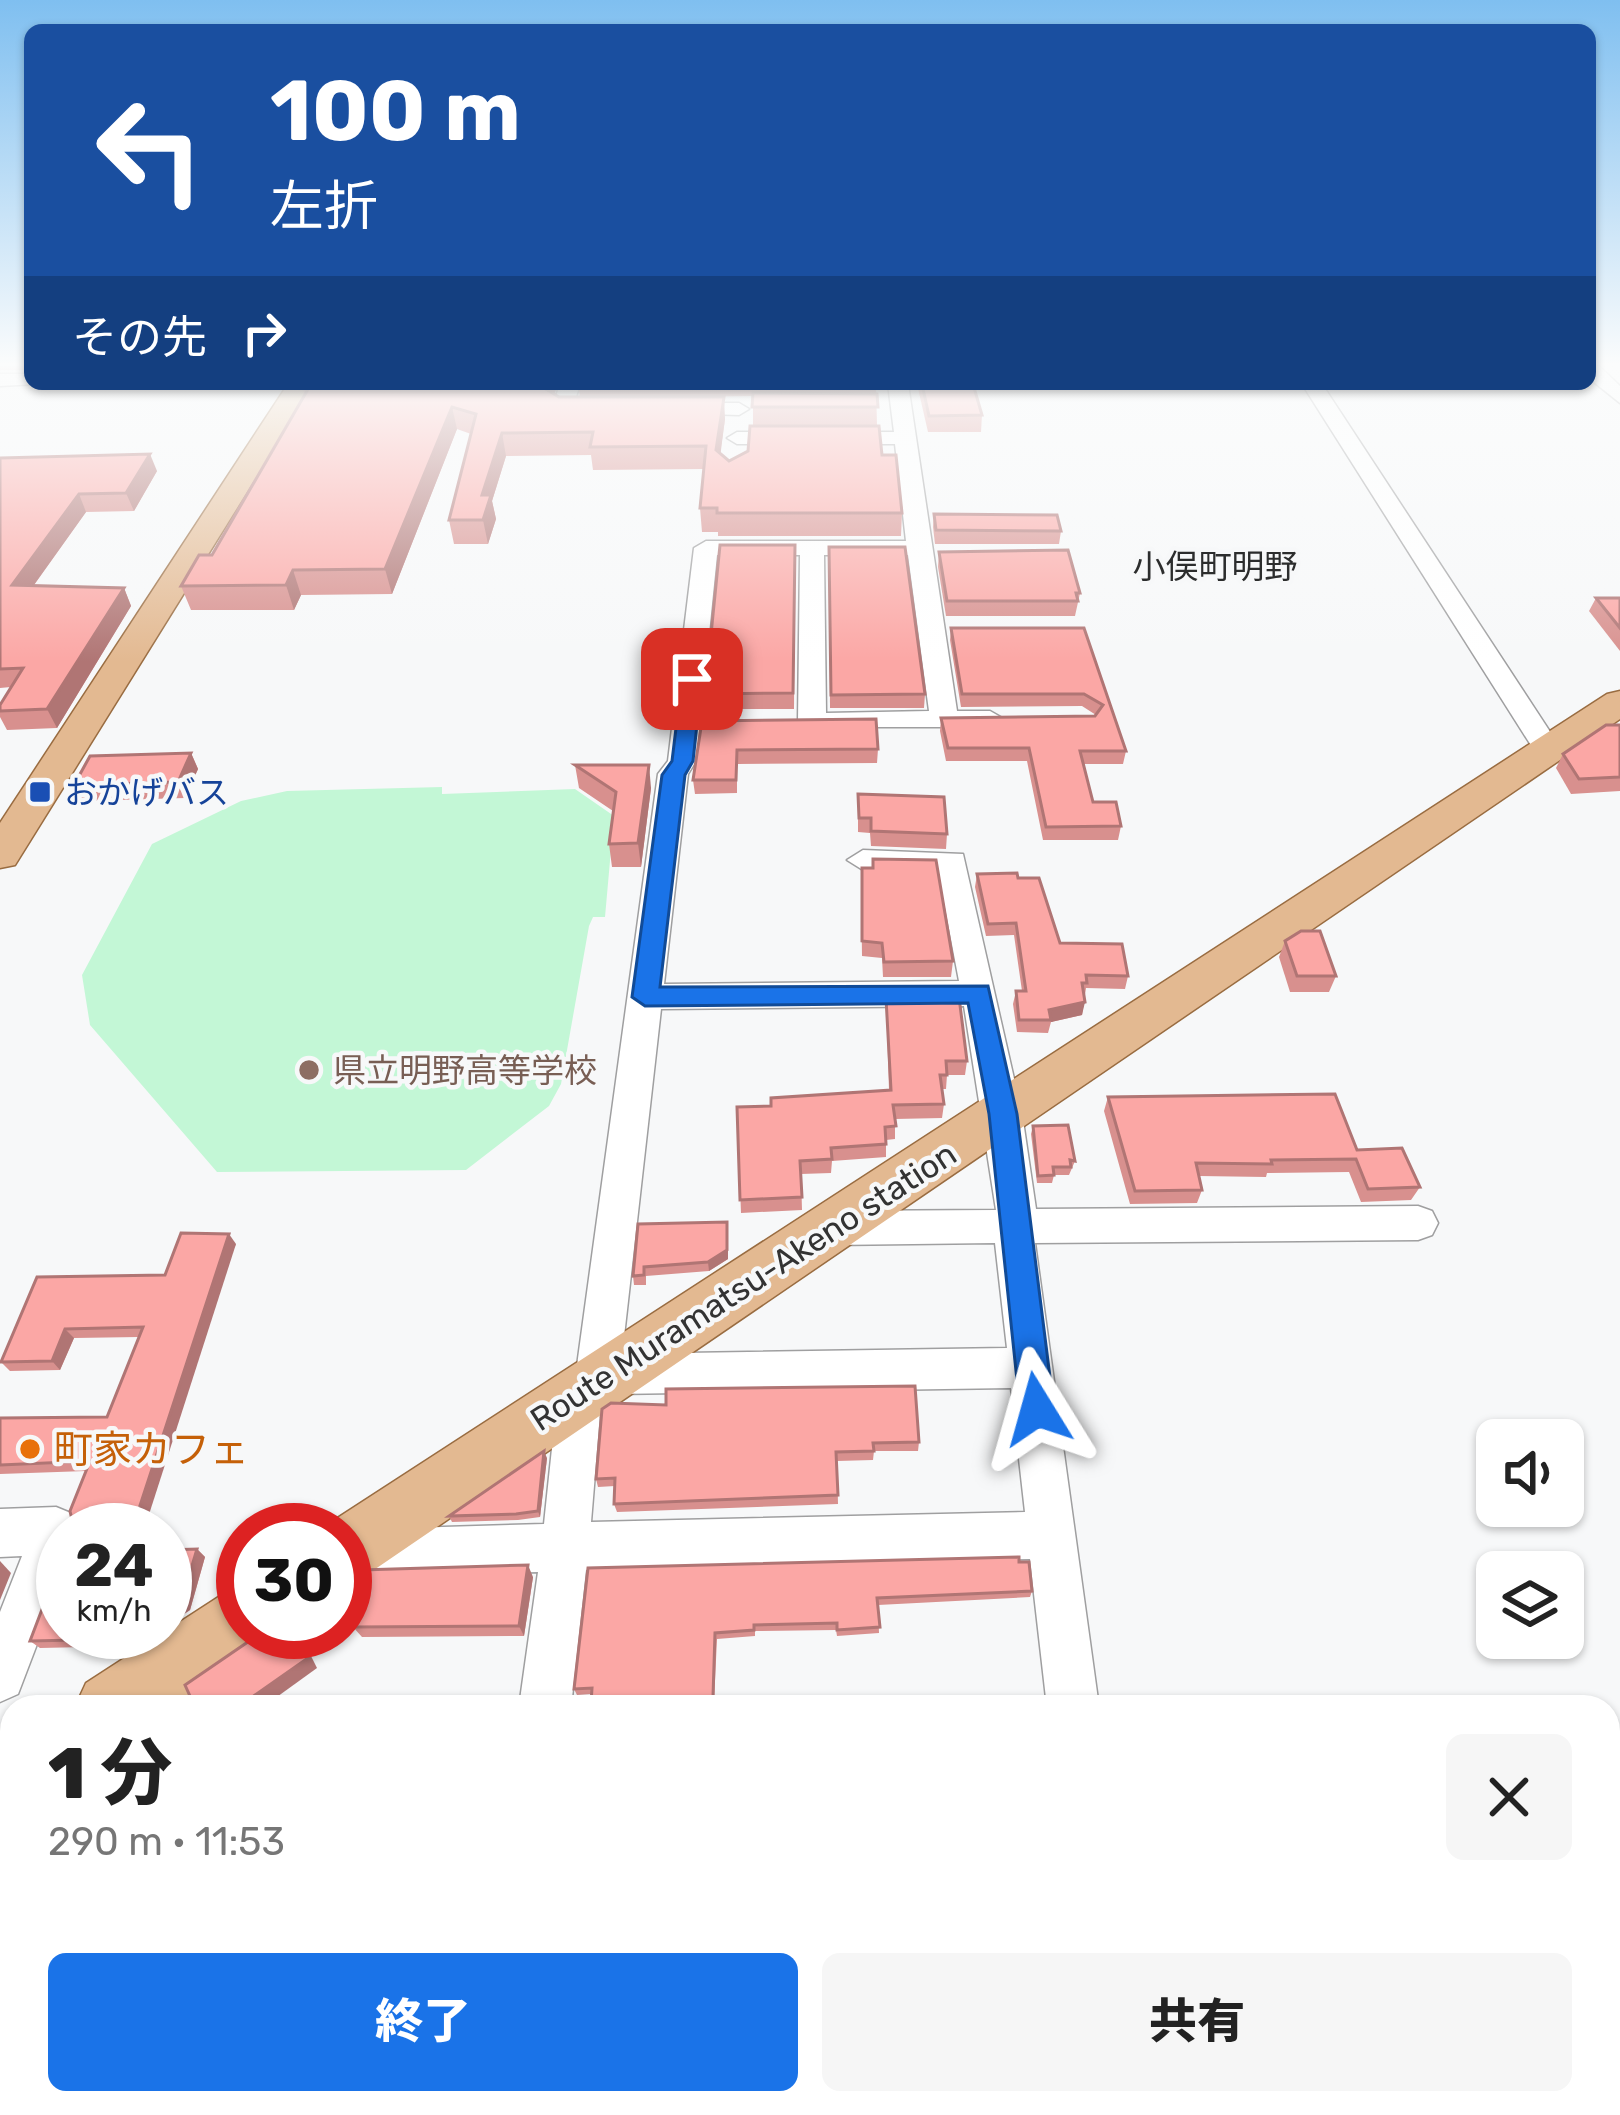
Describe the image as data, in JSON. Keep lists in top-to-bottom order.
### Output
{
  "streets": {
    "main road": ["Route Muramatsu-Akeno station"]
  },
  "districts": ["小俣町明野"],
  "places": {
    "transit": ["おかげバス"],
    "other": ["県立明野高等学校", "町家カフェ"]
  },
  "page": {
    "turn": ["100 m", "左折"],
    "then": "その先",
    "speed": "24 km/h",
    "limit": "30",
    "heading": ["1 分", "290 m · 11:53"],
    "buttons": ["終了", "共有"]
  }
}
